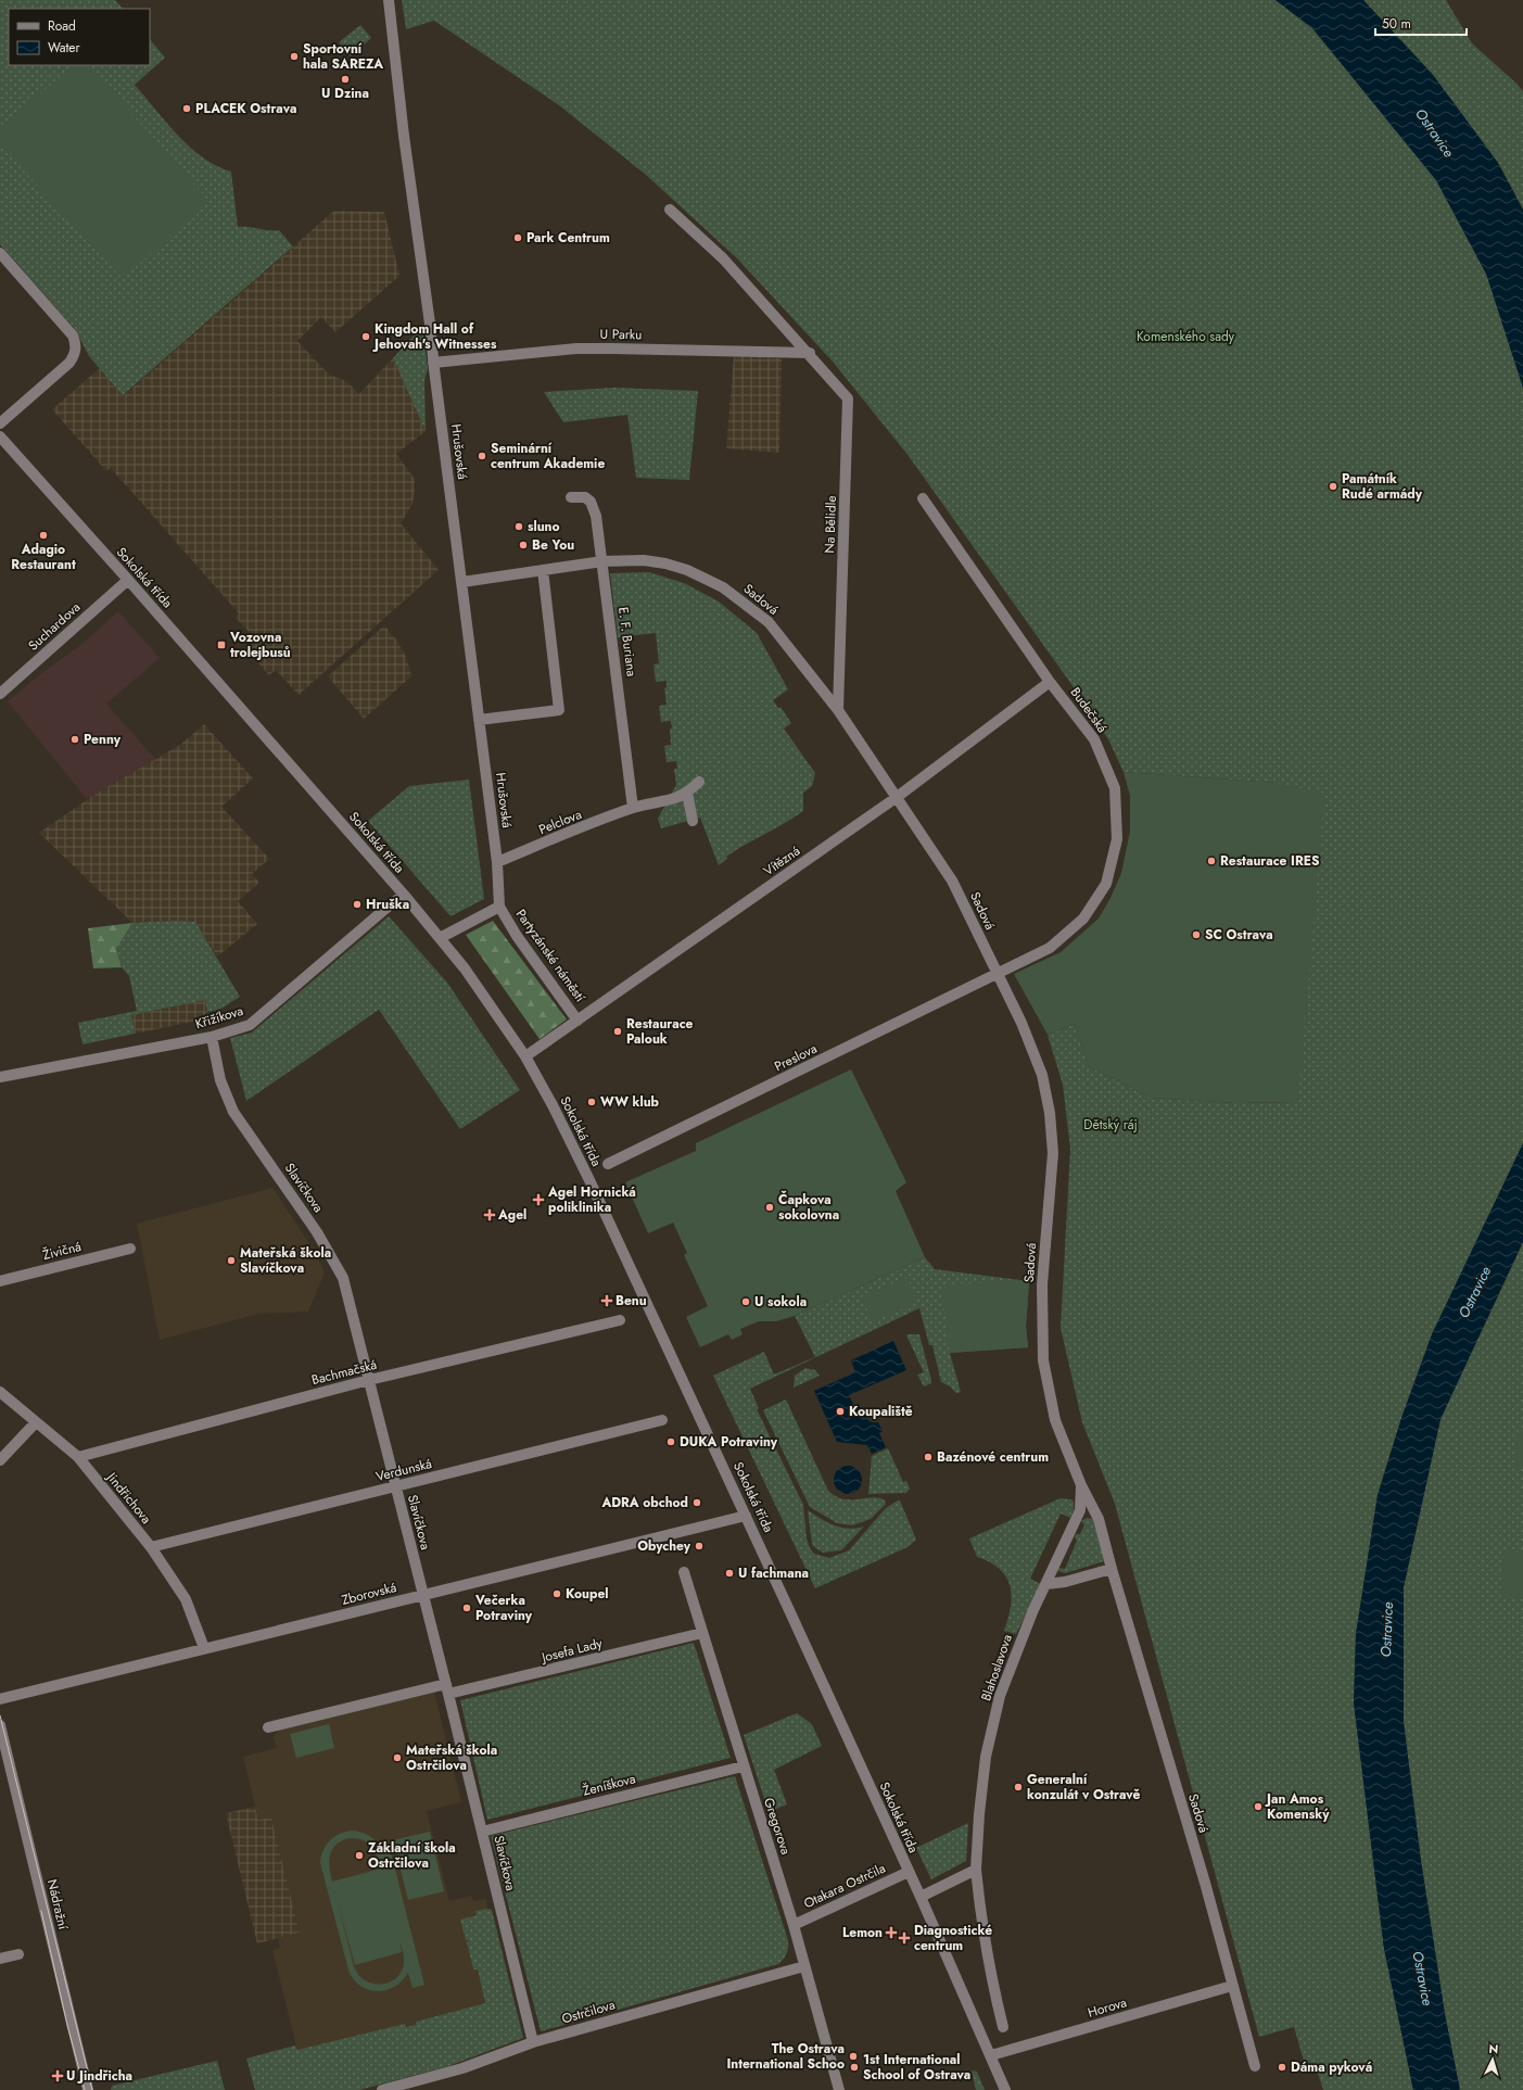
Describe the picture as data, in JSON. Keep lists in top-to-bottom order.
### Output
{
  "streets": {
    "street": [
      "U Parku",
      "Hrušovská",
      "Na Bělidle",
      "Sokolská třída",
      "Sadová",
      "Suchardova",
      "E. F. Buriana",
      "Budečská",
      "Pelclova",
      "Vítězná",
      "Partyzánské náměstí",
      "Křižíkova",
      "Preslova",
      "Slavíčkova",
      "Živičná",
      "Bachmačská",
      "Verdunská",
      "Jindřichova",
      "Zborovská",
      "Josefa Lady",
      "Blahoslavova",
      "Ženíškova",
      "Gregorova",
      "Otakara Ostrčila",
      "Nádražní",
      "Horova",
      "Ostrčilova"
    ]
  },
  "crossings": [
    ["U Parku", "Hrušovská"],
    ["U Parku", "Na Bělidle"],
    ["Hrušovská", "Sadová"],
    ["Hrušovská", "Pelclova"],
    ["Hrušovská", "Partyzánské náměstí"],
    ["Na Bělidle", "Sadová"],
    ["Sokolská třída", "Suchardova"],
    ["Sokolská třída", "Vítězná"],
    ["Sokolská třída", "Křižíkova"],
    ["Sokolská třída", "Zborovská"],
    ["Sokolská třída", "Otakara Ostrčila"],
    ["Sokolská třída", "Horova"],
    ["Sadová", "E. F. Buriana"],
    ["Sadová", "Budečská"],
    ["Sadová", "Vítězná"],
    ["Sadová", "Preslova"],
    ["Sadová", "Blahoslavova"],
    ["Sadová", "Horova"],
    ["E. F. Buriana", "Pelclova"],
    ["Budečská", "Vítězná"],
    ["Budečská", "Preslova"],
    ["Vítězná", "Partyzánské náměstí"],
    ["Křižíkova", "Slavíčkova"],
    ["Slavíčkova", "Bachmačská"],
    ["Slavíčkova", "Verdunská"],
    ["Slavíčkova", "Zborovská"],
    ["Slavíčkova", "Josefa Lady"],
    ["Slavíčkova", "Ženíškova"],
    ["Slavíčkova", "Ostrčilova"],
    ["Bachmačská", "Jindřichova"],
    ["Verdunská", "Jindřichova"],
    ["Jindřichova", "Zborovská"],
    ["Josefa Lady", "Gregorova"],
    ["Ženíškova", "Gregorova"],
    ["Gregorova", "Otakara Ostrčila"],
    ["Gregorova", "Ostrčilova"]
  ],
  "water": ["Ostravice"],
  "parks": ["Komenského sady", "Dětský ráj"],
  "places": {
    "other": [
      "Sportovní hala SAREZA",
      "U Dzina",
      "PLACEK Ostrava",
      "Park Centrum",
      "Kingdom Hall of Jehovah's Witnesses",
      "Seminární centrum Akademie",
      "Památník Rudé armády",
      "sluno",
      "Adagio Restaurant",
      "Be You",
      "Penny",
      "Restaurace IRES",
      "Hruška",
      "SC Ostrava",
      "Restaurace Palouk",
      "WW klub",
      "Čapkova sokolovna",
      "Mateřská škola Slavíčkova",
      "U sokola",
      "Koupaliště",
      "DUKA Potraviny",
      "Bazénové centrum",
      "ADRA obchod",
      "Obychey",
      "U fachmana",
      "Koupel",
      "Večerka Potraviny",
      "Mateřská škola Ostrčilova",
      "Generalní konzulát v Ostravě",
      "Jan Amos Komenský",
      "Základní škola Ostrčilova",
      "The Ostrava International Schoo",
      "1st International School of Ostrava",
      "Dáma pyková"
    ],
    "transit": ["Vozovna trolejbusů"],
    "health": [
      "Agel Hornická poliklinika",
      "Agel",
      "Benu",
      "Lemon",
      "Diagnostické centrum",
      "U Jindřicha"
    ]
  },
  "legend": ["Road", "Water"],
  "scale_bar": "50 m",
  "north": "top"
}
